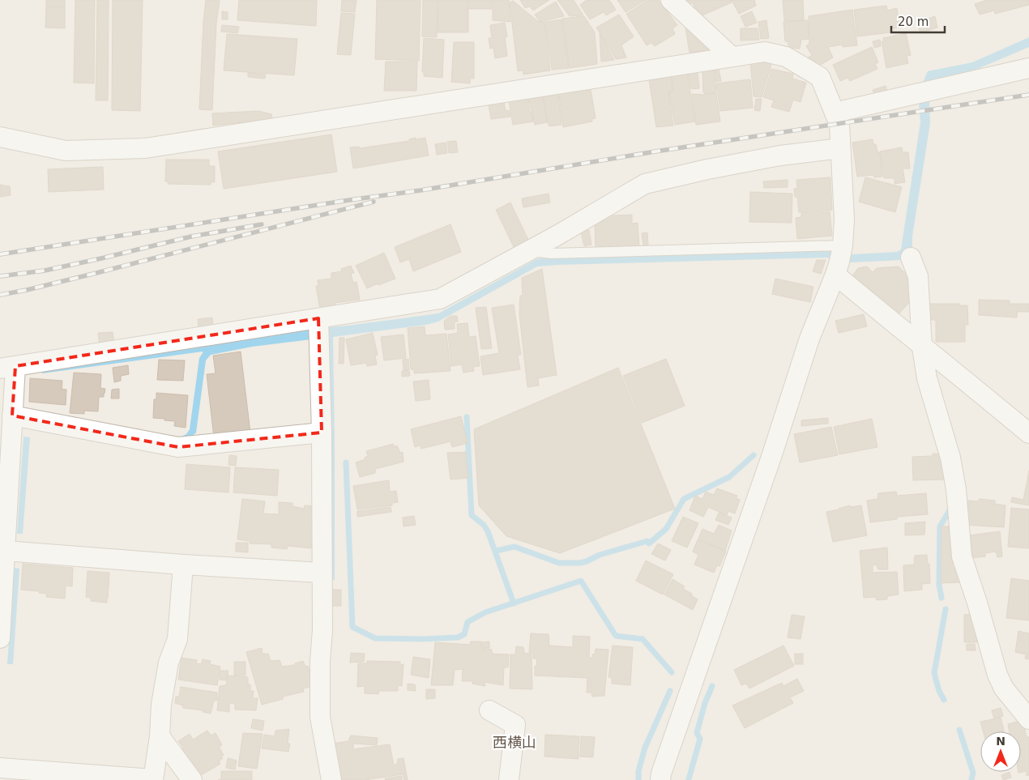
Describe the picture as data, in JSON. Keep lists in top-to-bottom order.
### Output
{
  "districts": ["西横山"],
  "scale_bar": "20 m",
  "north": "top"
}
